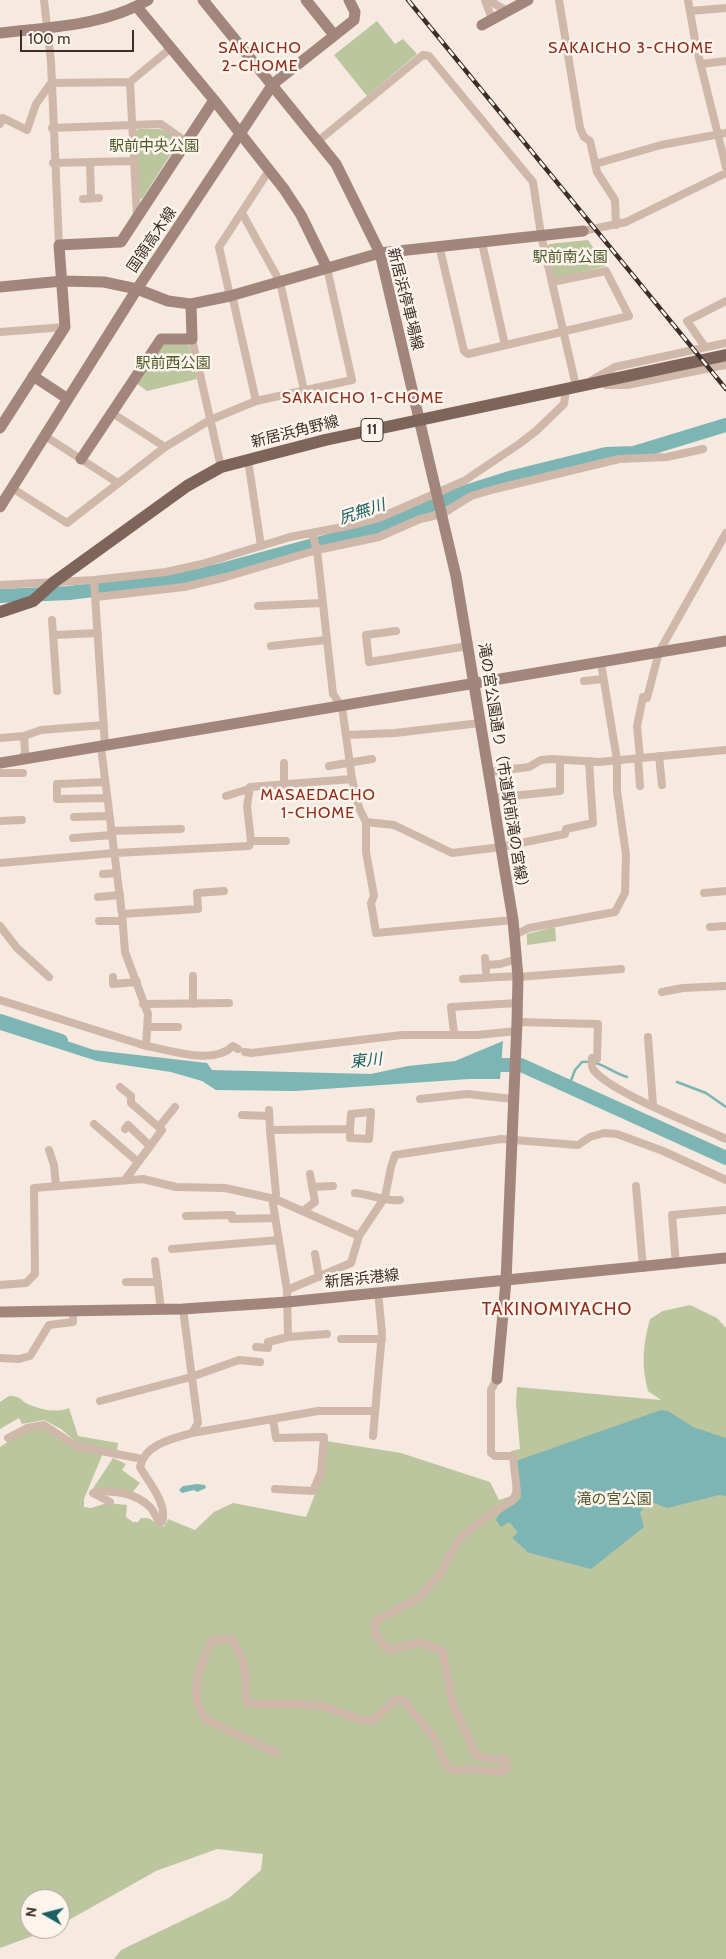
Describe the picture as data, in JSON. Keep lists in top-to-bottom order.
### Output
{
  "streets": {
    "main road": ["11", "新居浜角野線"],
    "street": [
      "国領高木線",
      "新居浜停車場線",
      "滝の宮公園通り（市道駅前滝の宮線）",
      "新居浜港線"
    ]
  },
  "crossings": [
    ["国領高木線", "新居浜停車場線"],
    ["新居浜停車場線", "新居浜角野線"],
    ["11", "新居浜角野線"]
  ],
  "districts": [
    "SAKAICHO 2-CHOME",
    "SAKAICHO 3-CHOME",
    "SAKAICHO 1-CHOME",
    "MASAEDACHO 1-CHOME",
    "TAKINOMIYACHO"
  ],
  "water": ["尻無川", "東川"],
  "parks": [
    "駅前中央公園",
    "駅前南公園",
    "駅前西公園",
    "滝の宮公園"
  ],
  "scale_bar": "100 m",
  "north": "left"
}
